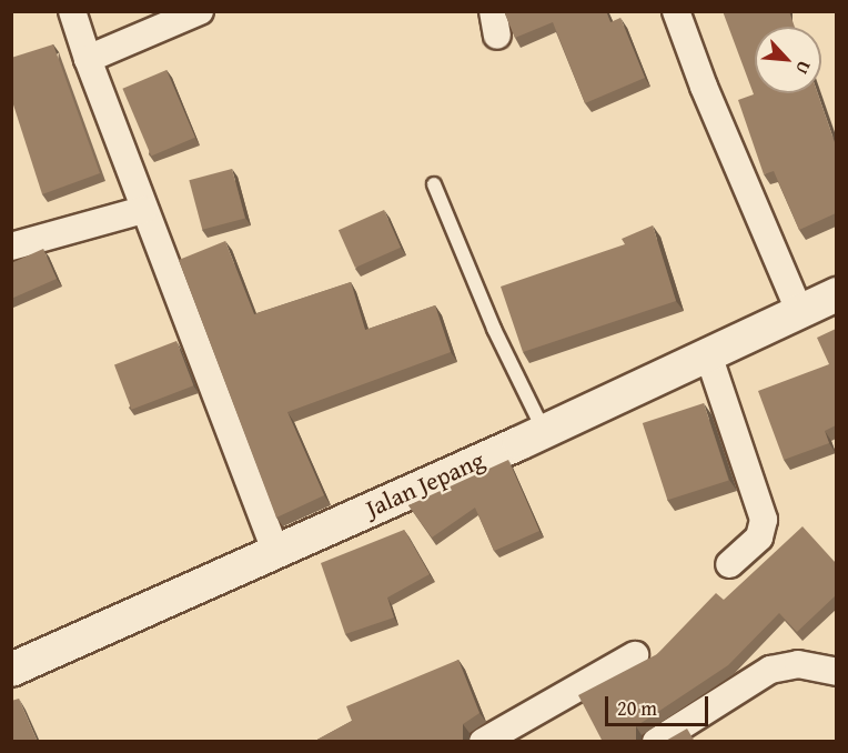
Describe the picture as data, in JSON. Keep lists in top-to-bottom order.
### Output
{
  "streets": {
    "street": ["Jalan Jepang"]
  },
  "scale_bar": "20 m",
  "north": "bottom right"
}
